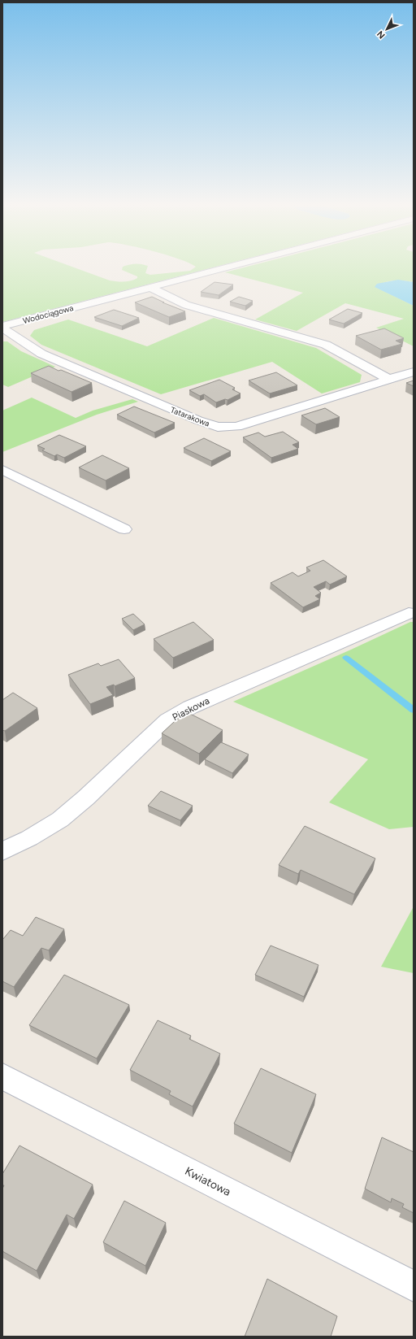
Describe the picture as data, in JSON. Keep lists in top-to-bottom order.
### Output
{
  "streets": {
    "street": [
      "Wodociągowa",
      "Tatarakowa",
      "Piaskowa",
      "Kwiatowa"
    ]
  },
  "crossings": [
    ["Wodociągowa", "Tatarakowa"]
  ],
  "north": "bottom left"
}
